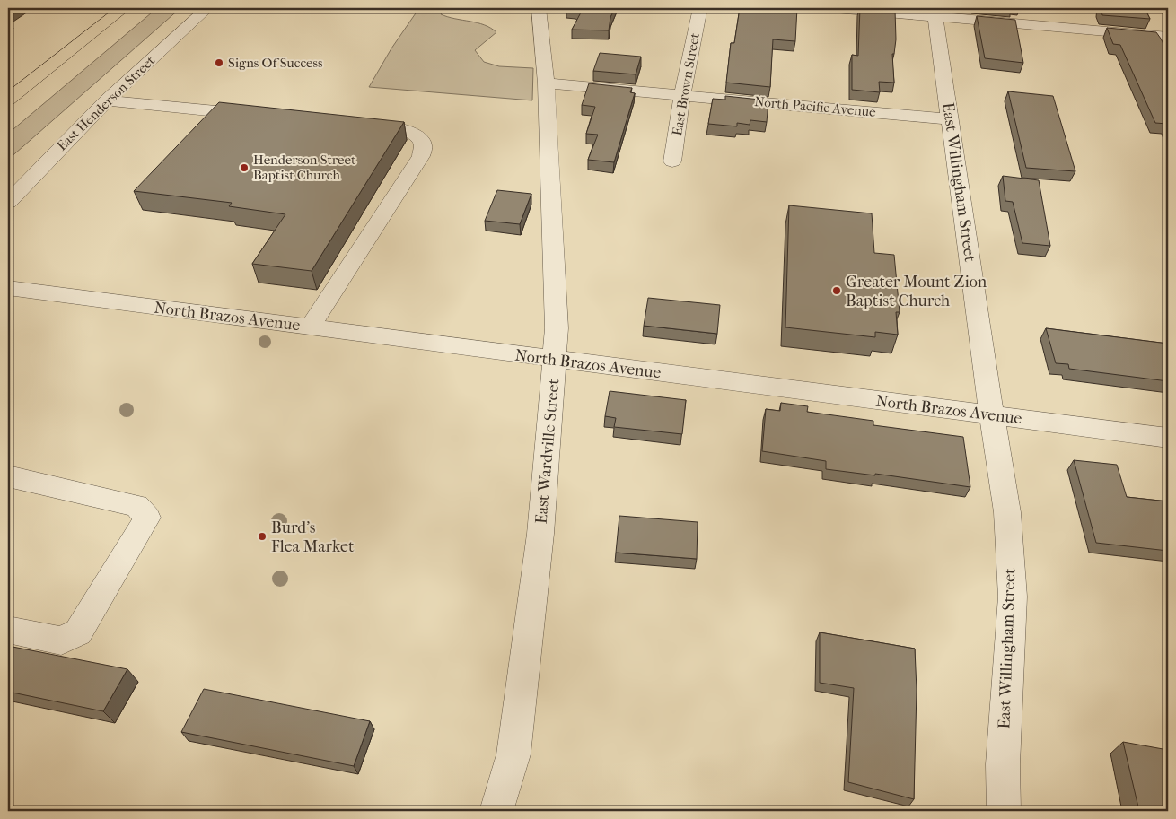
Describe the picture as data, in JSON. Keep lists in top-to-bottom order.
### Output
{
  "streets": {
    "street": [
      "East Brown Street",
      "East Henderson Street",
      "North Pacific Avenue",
      "East Willingham Street",
      "North Brazos Avenue",
      "East Wardville Street"
    ]
  },
  "crossings": [
    ["East Brown Street", "North Pacific Avenue"],
    ["North Pacific Avenue", "East Willingham Street"],
    ["North Pacific Avenue", "East Wardville Street"],
    ["East Willingham Street", "North Brazos Avenue"],
    ["North Brazos Avenue", "East Wardville Street"]
  ],
  "places": [
    "Signs Of Success",
    "Henderson Street Baptist Church",
    "Greater Mount Zion Baptist Church",
    "Burd's Flea Market"
  ]
}
